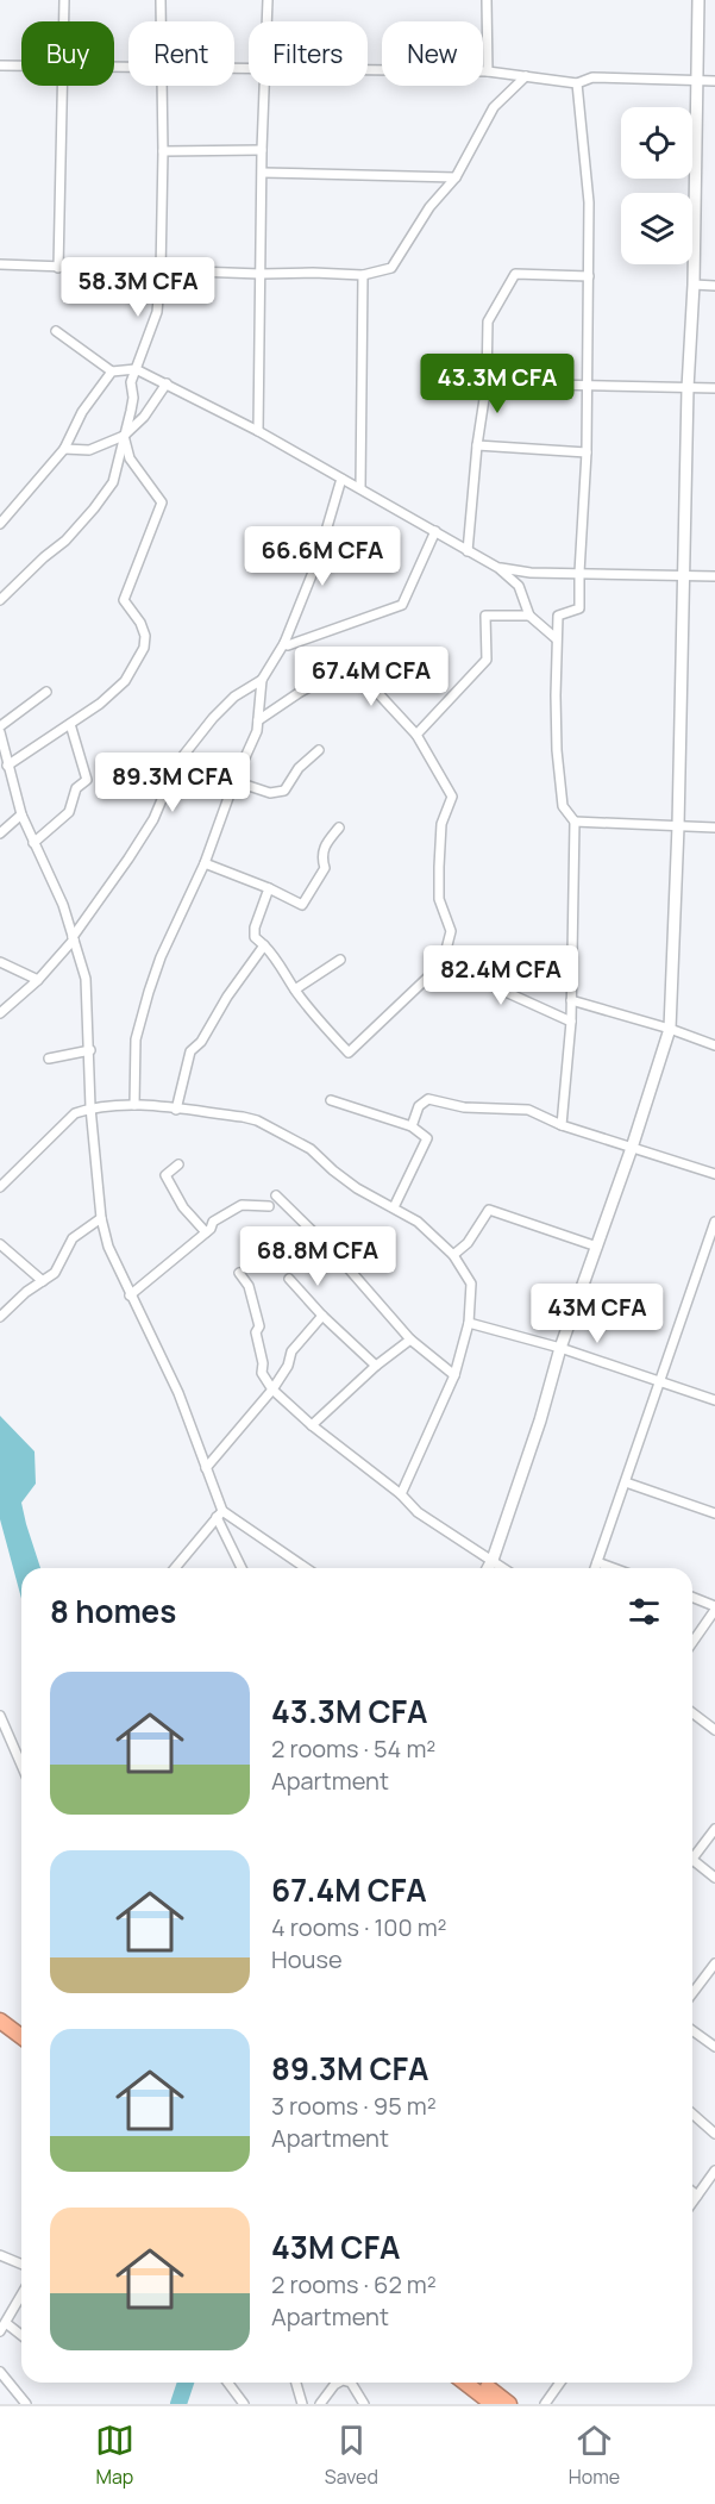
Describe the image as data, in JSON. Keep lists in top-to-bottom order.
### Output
{
  "page": {
    "chip": [
      "Buy",
      "Rent",
      "Filters",
      "New"
    ],
    "price": [
      "58.3M CFA",
      "43.3M CFA",
      "66.6M CFA",
      "67.4M CFA",
      "89.3M CFA",
      "82.4M CFA",
      "68.8M CFA",
      "43M CFA"
    ],
    "heading": "8 homes",
    "list": [
      {
        "name": "43.3M CFA",
        "note": "2 rooms · 54 m² · Apartment"
      },
      {
        "name": "67.4M CFA",
        "note": "4 rooms · 100 m² · House"
      },
      {
        "name": "89.3M CFA",
        "note": "3 rooms · 95 m² · Apartment"
      },
      {
        "name": "43M CFA",
        "note": "2 rooms · 62 m² · Apartment"
      }
    ],
    "tabs": ["Map", "Saved", "Home"]
  }
}
